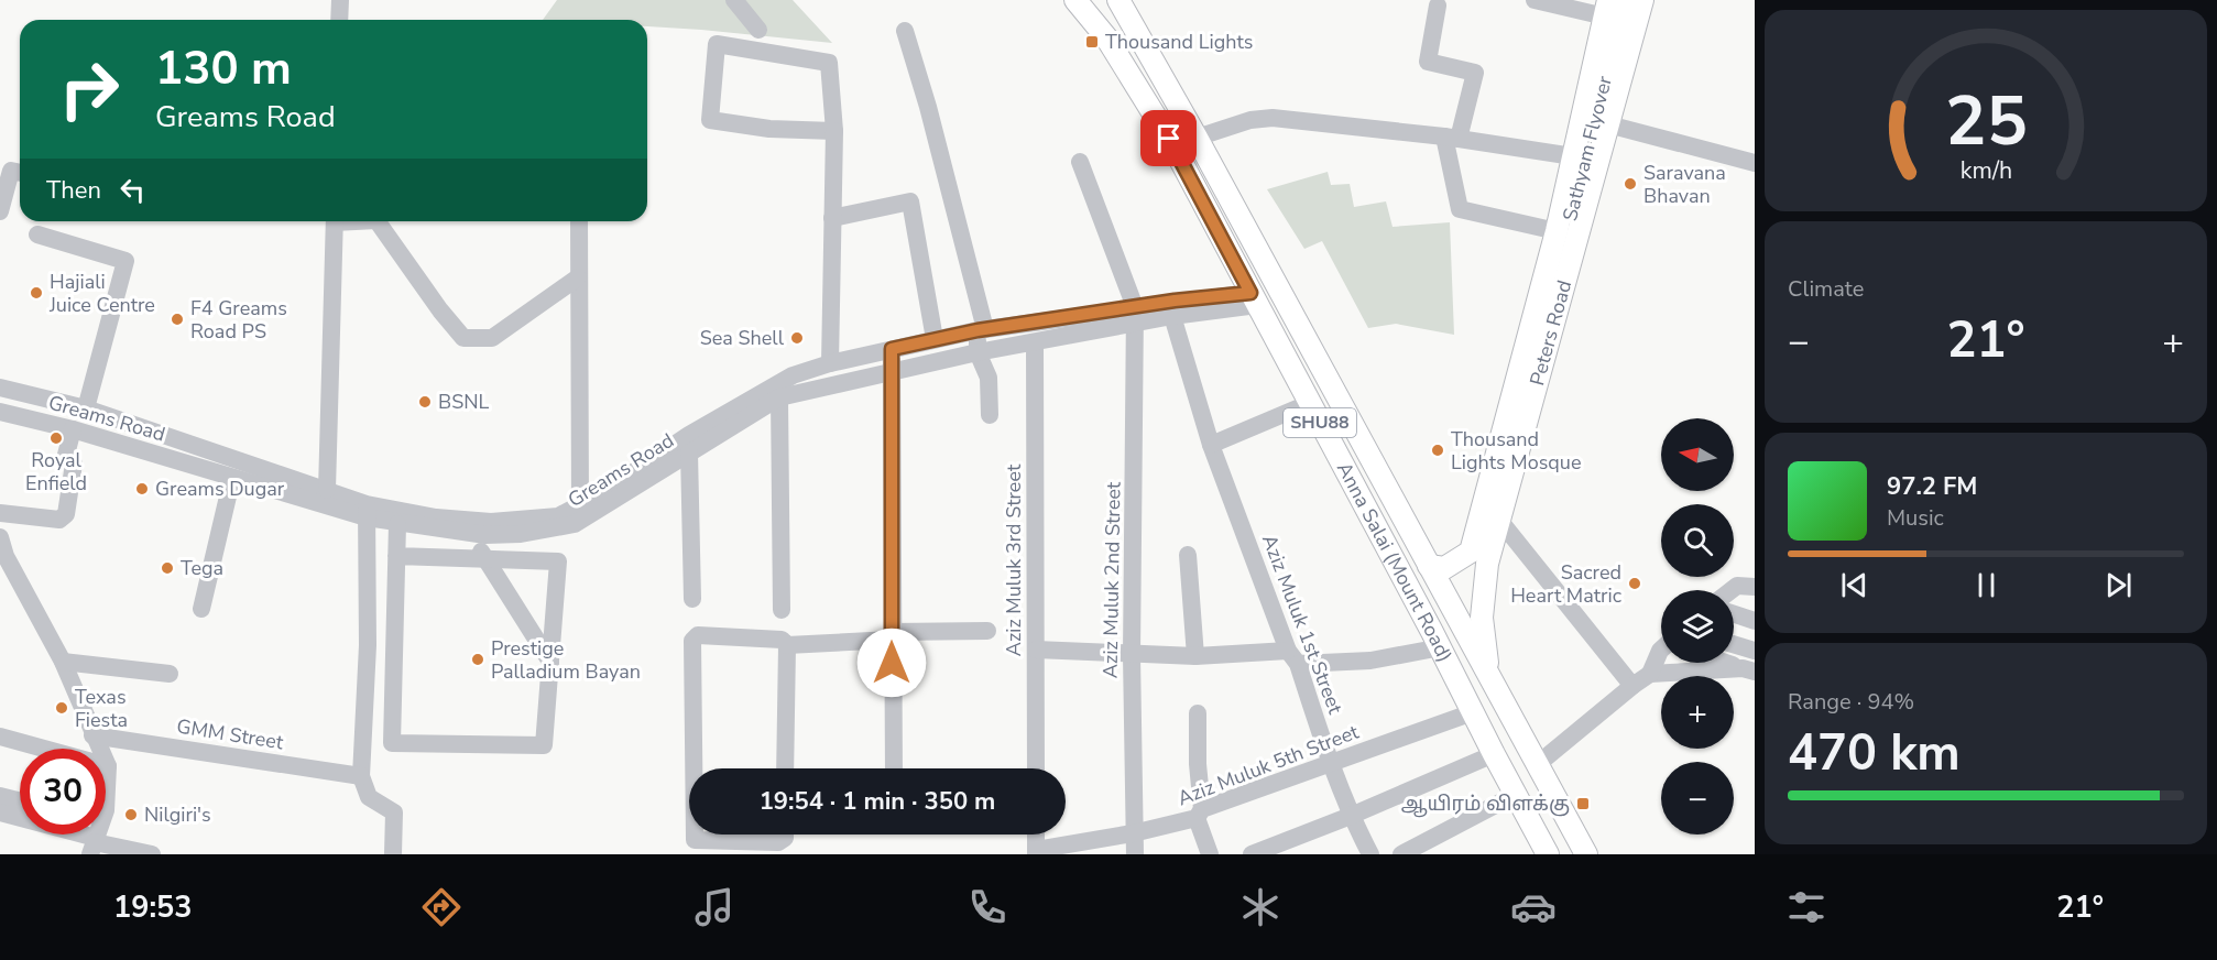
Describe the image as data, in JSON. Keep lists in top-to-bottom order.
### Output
{
  "streets": {
    "main road": [
      "Sathyam Flyover",
      "Peters Road",
      "SHU88",
      "Anna Salai (Mount Road)"
    ],
    "street": [
      "Greams Road",
      "Aziz Muluk 3rd Street",
      "Aziz Muluk 2nd Street",
      "Aziz Muluk 1st Street",
      "GMM Street",
      "Aziz Muluk 5th Street"
    ]
  },
  "crossings": [
    ["Sathyam Flyover", "Peters Road"],
    ["Peters Road", "Anna Salai (Mount Road)"],
    ["Greams Road", "Aziz Muluk 3rd Street"],
    ["Greams Road", "Anna Salai (Mount Road)"],
    ["Greams Road", "Aziz Muluk 2nd Street"],
    ["Greams Road", "Aziz Muluk 1st Street"],
    ["Anna Salai (Mount Road)", "Aziz Muluk 5th Street"],
    ["Aziz Muluk 2nd Street", "Aziz Muluk 5th Street"],
    ["Aziz Muluk 1st Street", "Aziz Muluk 5th Street"]
  ],
  "places": {
    "transit": ["Thousand Lights", "ஆயிரம் விளக்கு"],
    "other": [
      "Saravana Bhavan",
      "Hajiali Juice Centre",
      "F4 Greams Road PS",
      "Sea Shell",
      "BSNL",
      "Royal Enfield",
      "Thousand Lights Mosque",
      "Greams Dugar",
      "Tega",
      "Sacred Heart Matric",
      "Prestige Palladium Bayan",
      "Texas Fiesta",
      "Nilgiri's"
    ]
  },
  "north": "left",
  "page": {
    "turn": ["130 m", "Greams Road"],
    "then": "Then",
    "tile": [
      "Climate",
      ["Range · 94%", "470 km"]
    ],
    "heat": ["−", "21°", "+"],
    "map_buttons": ["+", "−"],
    "song": ["97.2 FM", "Music"],
    "limit": "30",
    "trip": "19:54 · 1 min · 350 m",
    "tabs": ["19:53", "21°"],
    "gauge": ["25", "km/h"]
  }
}
